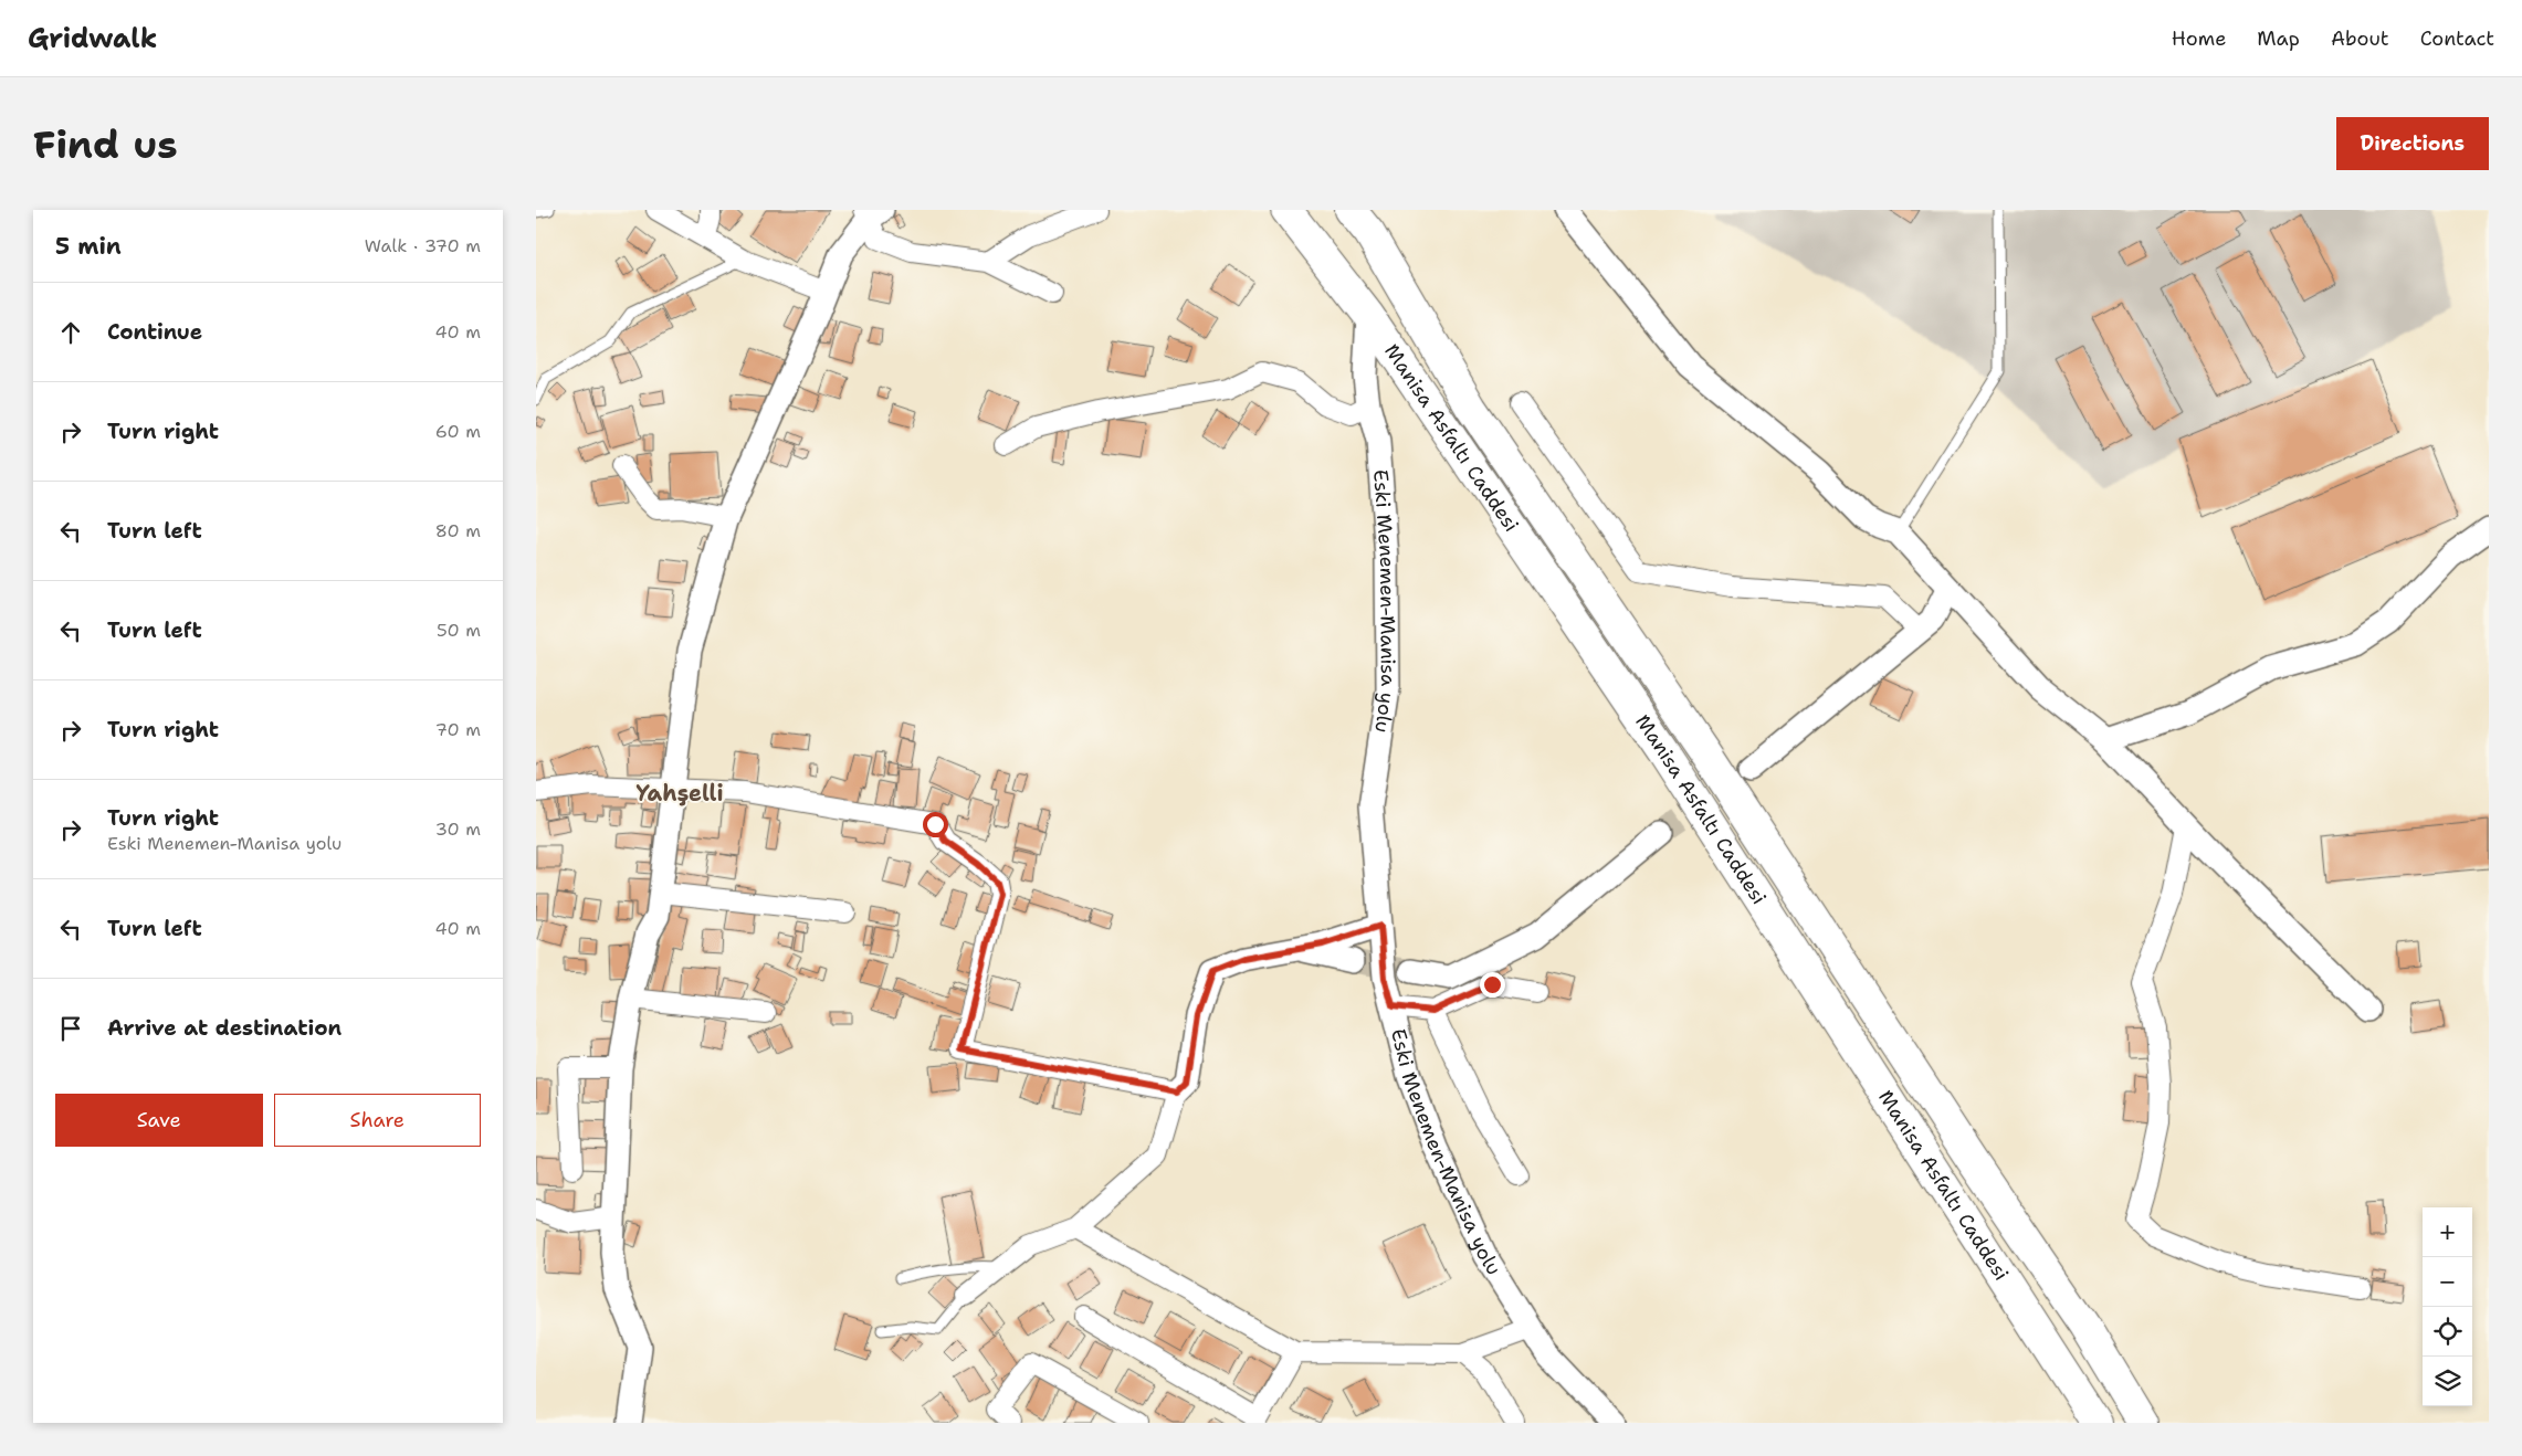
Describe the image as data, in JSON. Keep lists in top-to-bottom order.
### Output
{
  "streets": {
    "highway": ["Manisa Asfaltı Caddesi"],
    "street": ["Eski Menemen-Manisa yolu"]
  },
  "crossings": [
    ["Manisa Asfaltı Caddesi", "Eski Menemen-Manisa yolu"]
  ],
  "districts": ["Yahşelli"],
  "page": {
    "header": "Gridwalk",
    "nav": [
      "Home",
      "Map",
      "About",
      "Contact"
    ],
    "buttons": [
      "Directions",
      ["Save", "Share"]
    ],
    "title": "Find us",
    "heading": ["5 min", "Walk · 370 m"],
    "list": [
      ["Continue", "40 m"],
      ["Turn right", "60 m"],
      ["Turn left", "80 m"],
      ["Turn left", "50 m"],
      ["Turn right", "70 m"],
      ["Turn right", "Eski Menemen-Manisa yolu", "30 m"],
      ["Turn left", "40 m"],
      "Arrive at destination"
    ],
    "map_buttons": ["+", "−"]
  }
}
